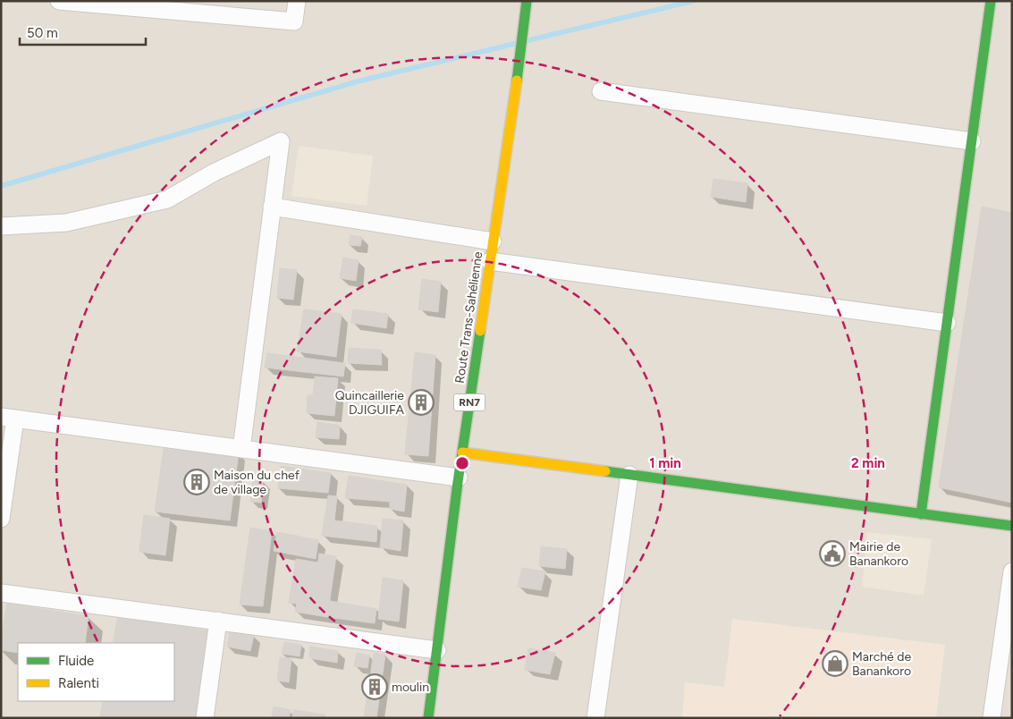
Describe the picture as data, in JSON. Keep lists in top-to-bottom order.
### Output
{
  "streets": {
    "main road": ["Route Trans-Sahélienne", "RN7"]
  },
  "places": {
    "building": ["Quincaillerie DJIGUIFA", "Maison du chef de village", "moulin"],
    "public building": ["Mairie de Banankoro"],
    "shop": ["Marché de Banankoro"]
  },
  "legend": ["Fluide", "Ralenti"],
  "scale_bar": "50 m",
  "rings": ["1 min", "2 min"]
}
